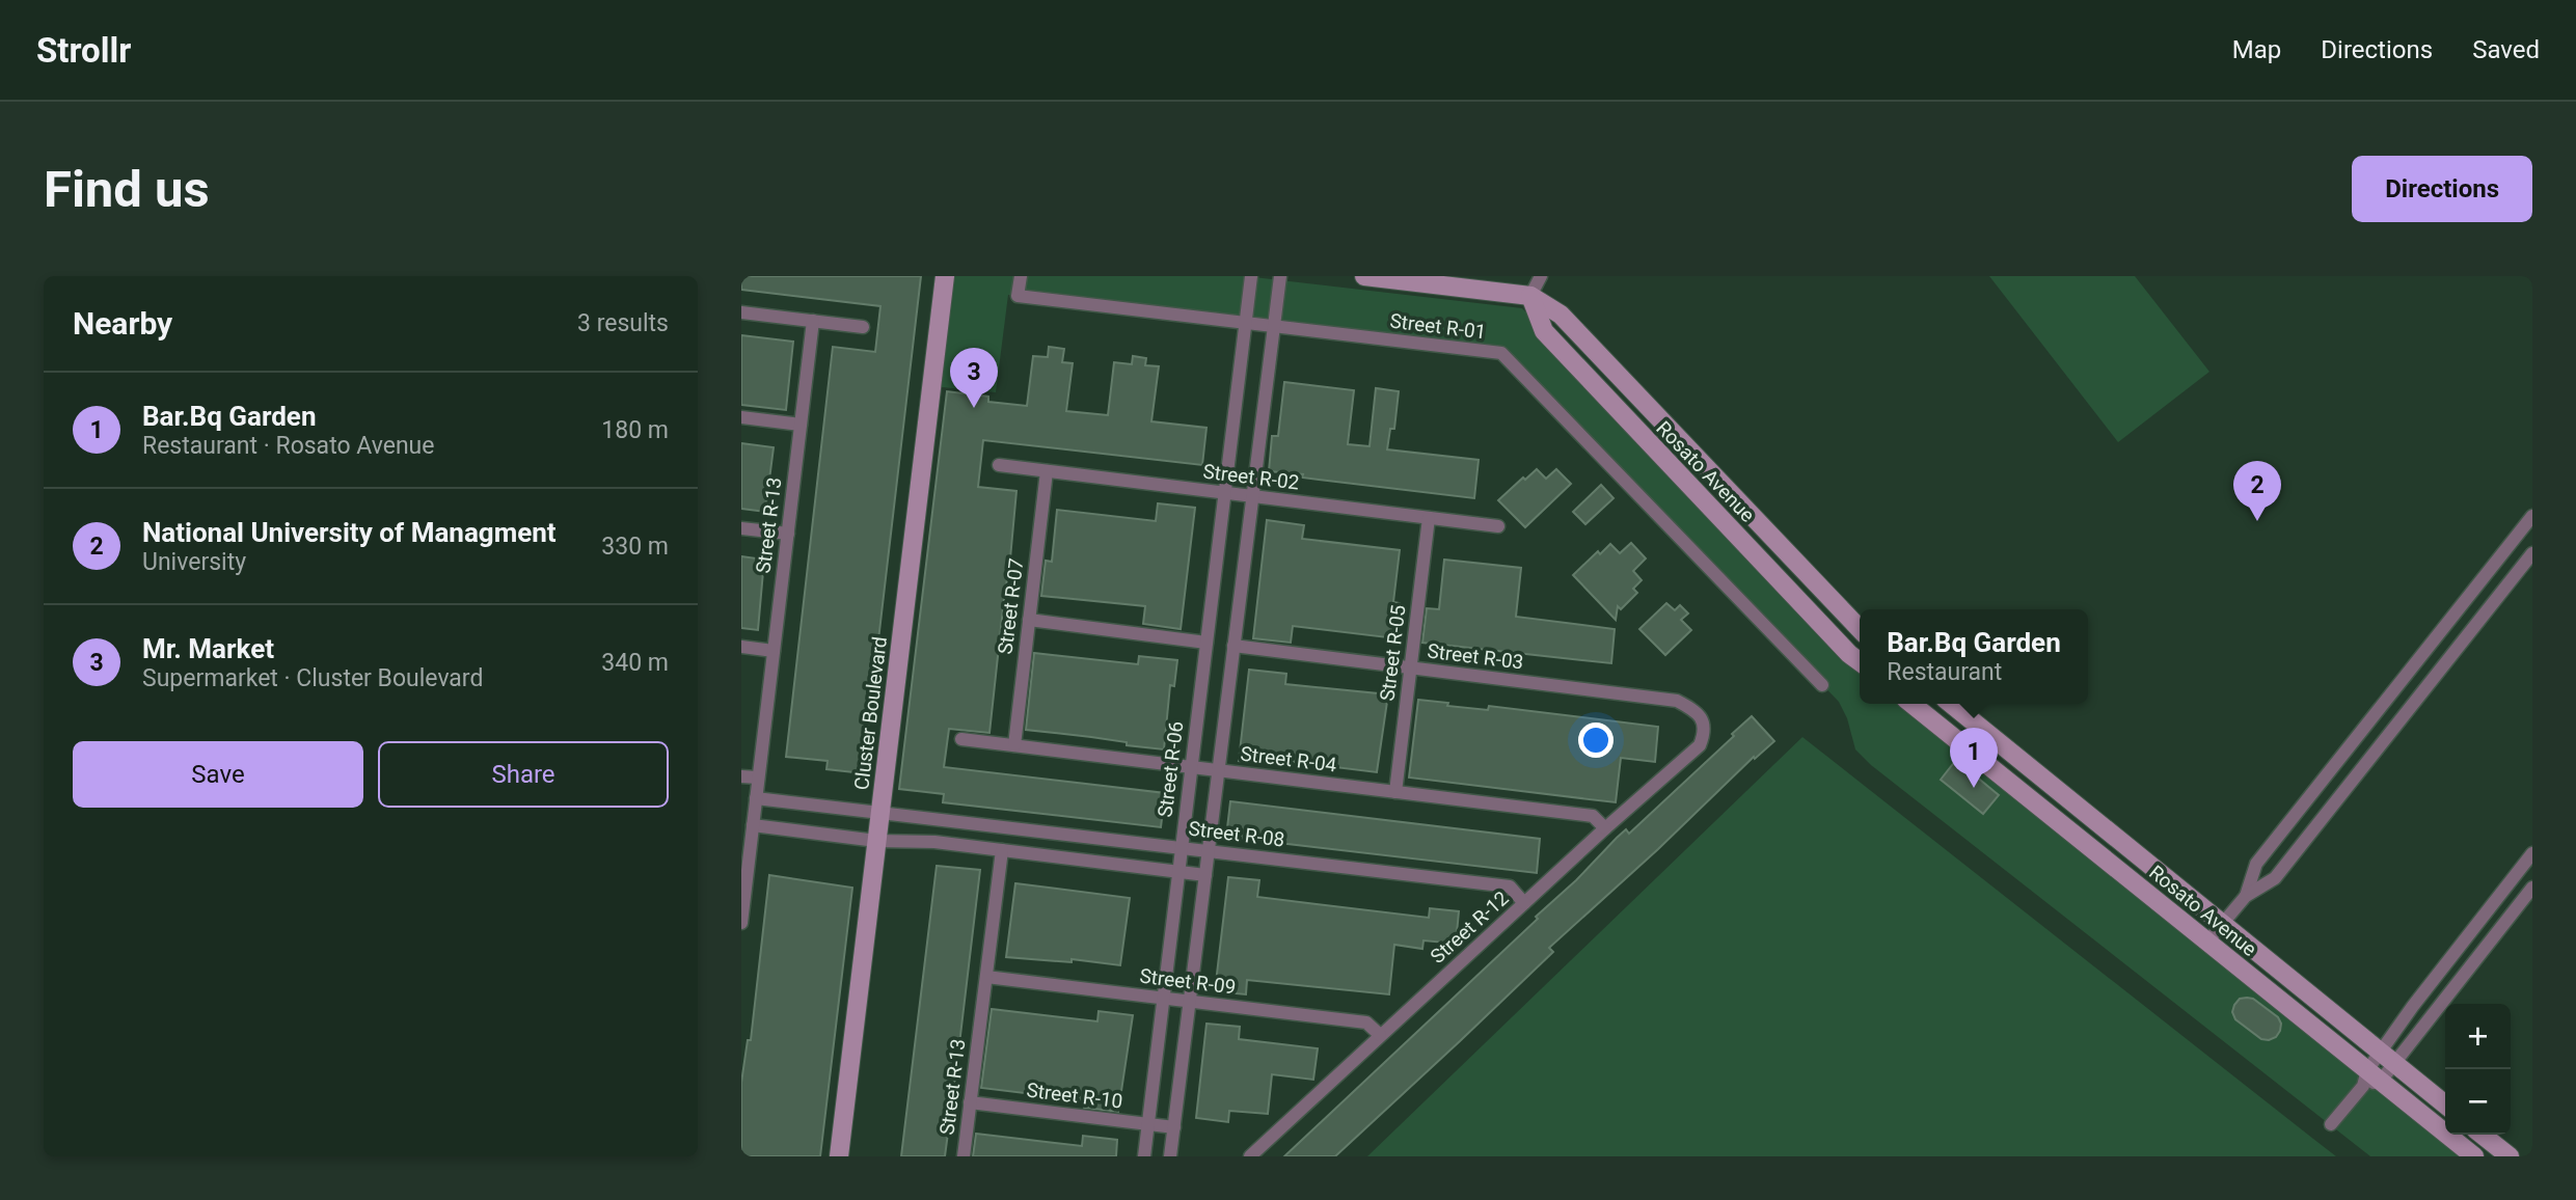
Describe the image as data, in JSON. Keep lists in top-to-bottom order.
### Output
{
  "streets": {
    "street": [
      "Street R-01",
      "Rosato Avenue",
      "Street R-02",
      "Street R-13",
      "Street R-07",
      "Street R-05",
      "Street R-03",
      "Cluster Boulevard",
      "Street R-04",
      "Street R-06",
      "Street R-08",
      "Street R-12",
      "Street R-09",
      "Street R-10"
    ]
  },
  "crossings": [
    ["Street R-01", "Street R-06"],
    ["Street R-02", "Street R-07"],
    ["Street R-02", "Street R-05"],
    ["Street R-02", "Street R-06"],
    ["Street R-13", "Street R-09"],
    ["Street R-13", "Street R-10"],
    ["Street R-07", "Street R-04"],
    ["Street R-05", "Street R-03"],
    ["Street R-05", "Street R-04"],
    ["Street R-03", "Street R-12"],
    ["Cluster Boulevard", "Street R-08"],
    ["Street R-04", "Street R-06"],
    ["Street R-04", "Street R-12"],
    ["Street R-06", "Street R-08"],
    ["Street R-06", "Street R-09"],
    ["Street R-06", "Street R-10"],
    ["Street R-08", "Street R-12"],
    ["Street R-12", "Street R-09"]
  ],
  "page": {
    "header": "Strollr",
    "nav": ["Map", "Directions", "Saved"],
    "buttons": [
      "Directions",
      ["Save", "Share"]
    ],
    "title": "Find us",
    "heading": ["Nearby", "3 results"],
    "pins": ["3", "2", "1"],
    "list": [
      {
        "mark": "1",
        "name": "Bar.Bq Garden",
        "note": "Restaurant · Rosato Avenue",
        "value": "180 m"
      },
      {
        "mark": "2",
        "name": "National University of Managment",
        "note": "University",
        "value": "330 m"
      },
      {
        "mark": "3",
        "name": "Mr. Market",
        "note": "Supermarket · Cluster Boulevard",
        "value": "340 m"
      }
    ],
    "popup": ["Bar.Bq Garden", "Restaurant"],
    "map_buttons": ["+", "−"]
  }
}
